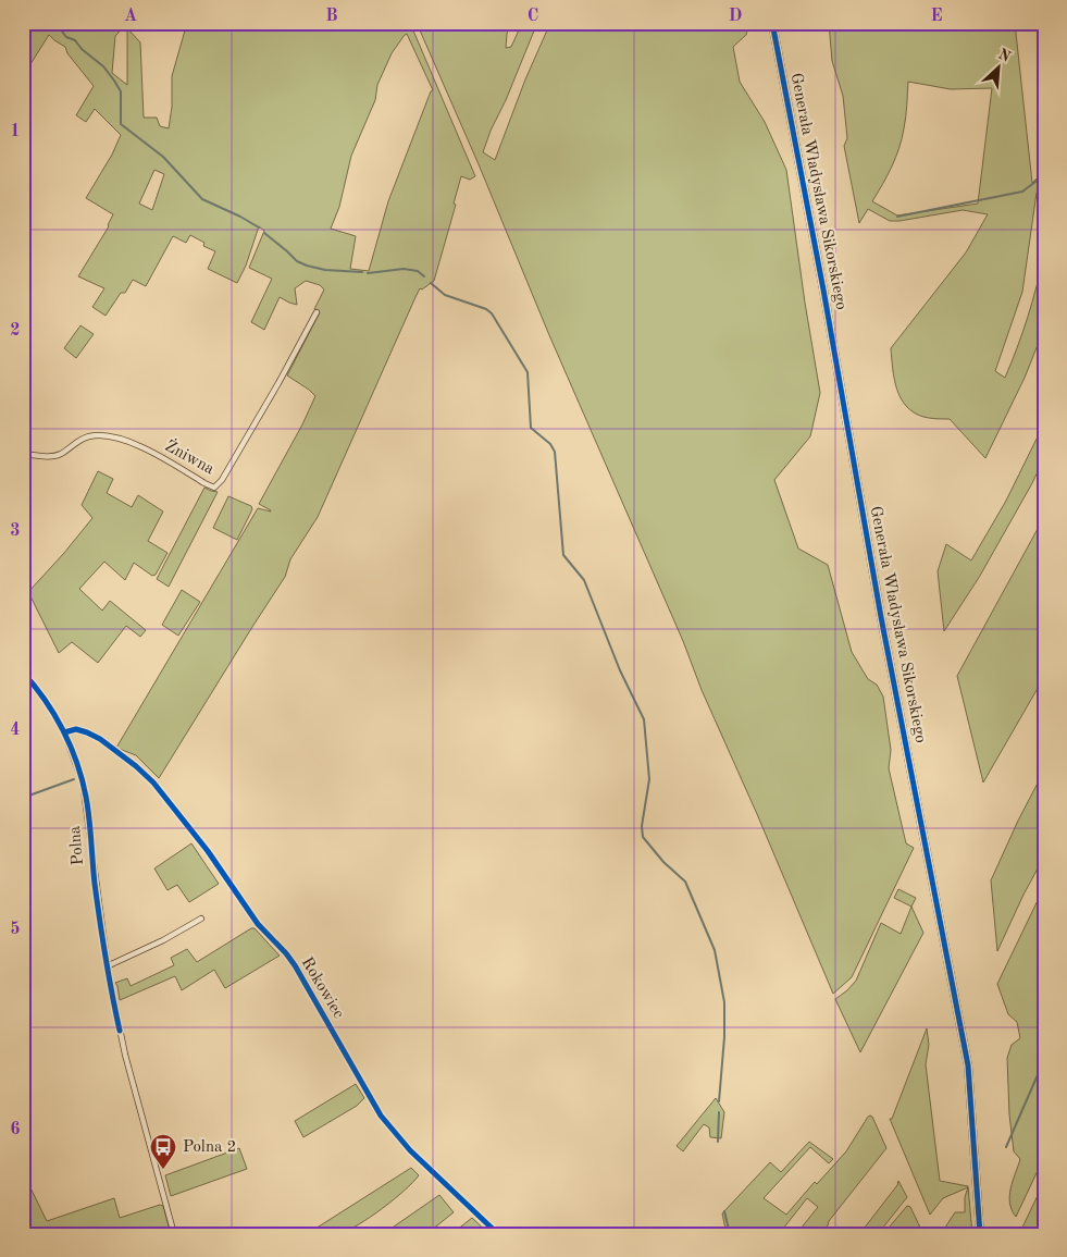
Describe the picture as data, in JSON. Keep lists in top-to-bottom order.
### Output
{
  "streets": {
    "street": [
      "Generała Władysława Sikorskiego",
      "Żniwna",
      "Polna",
      "Rokowiec"
    ]
  },
  "crossings": [
    ["Polna", "Rokowiec"]
  ],
  "places": {
    "bus stop": ["Polna 2"]
  },
  "north": "top right",
  "grid": {
    "columns": [
      "A",
      "B",
      "C",
      "D",
      "E"
    ],
    "rows": [
      "1",
      "2",
      "3",
      "4",
      "5",
      "6"
    ]
  }
}
